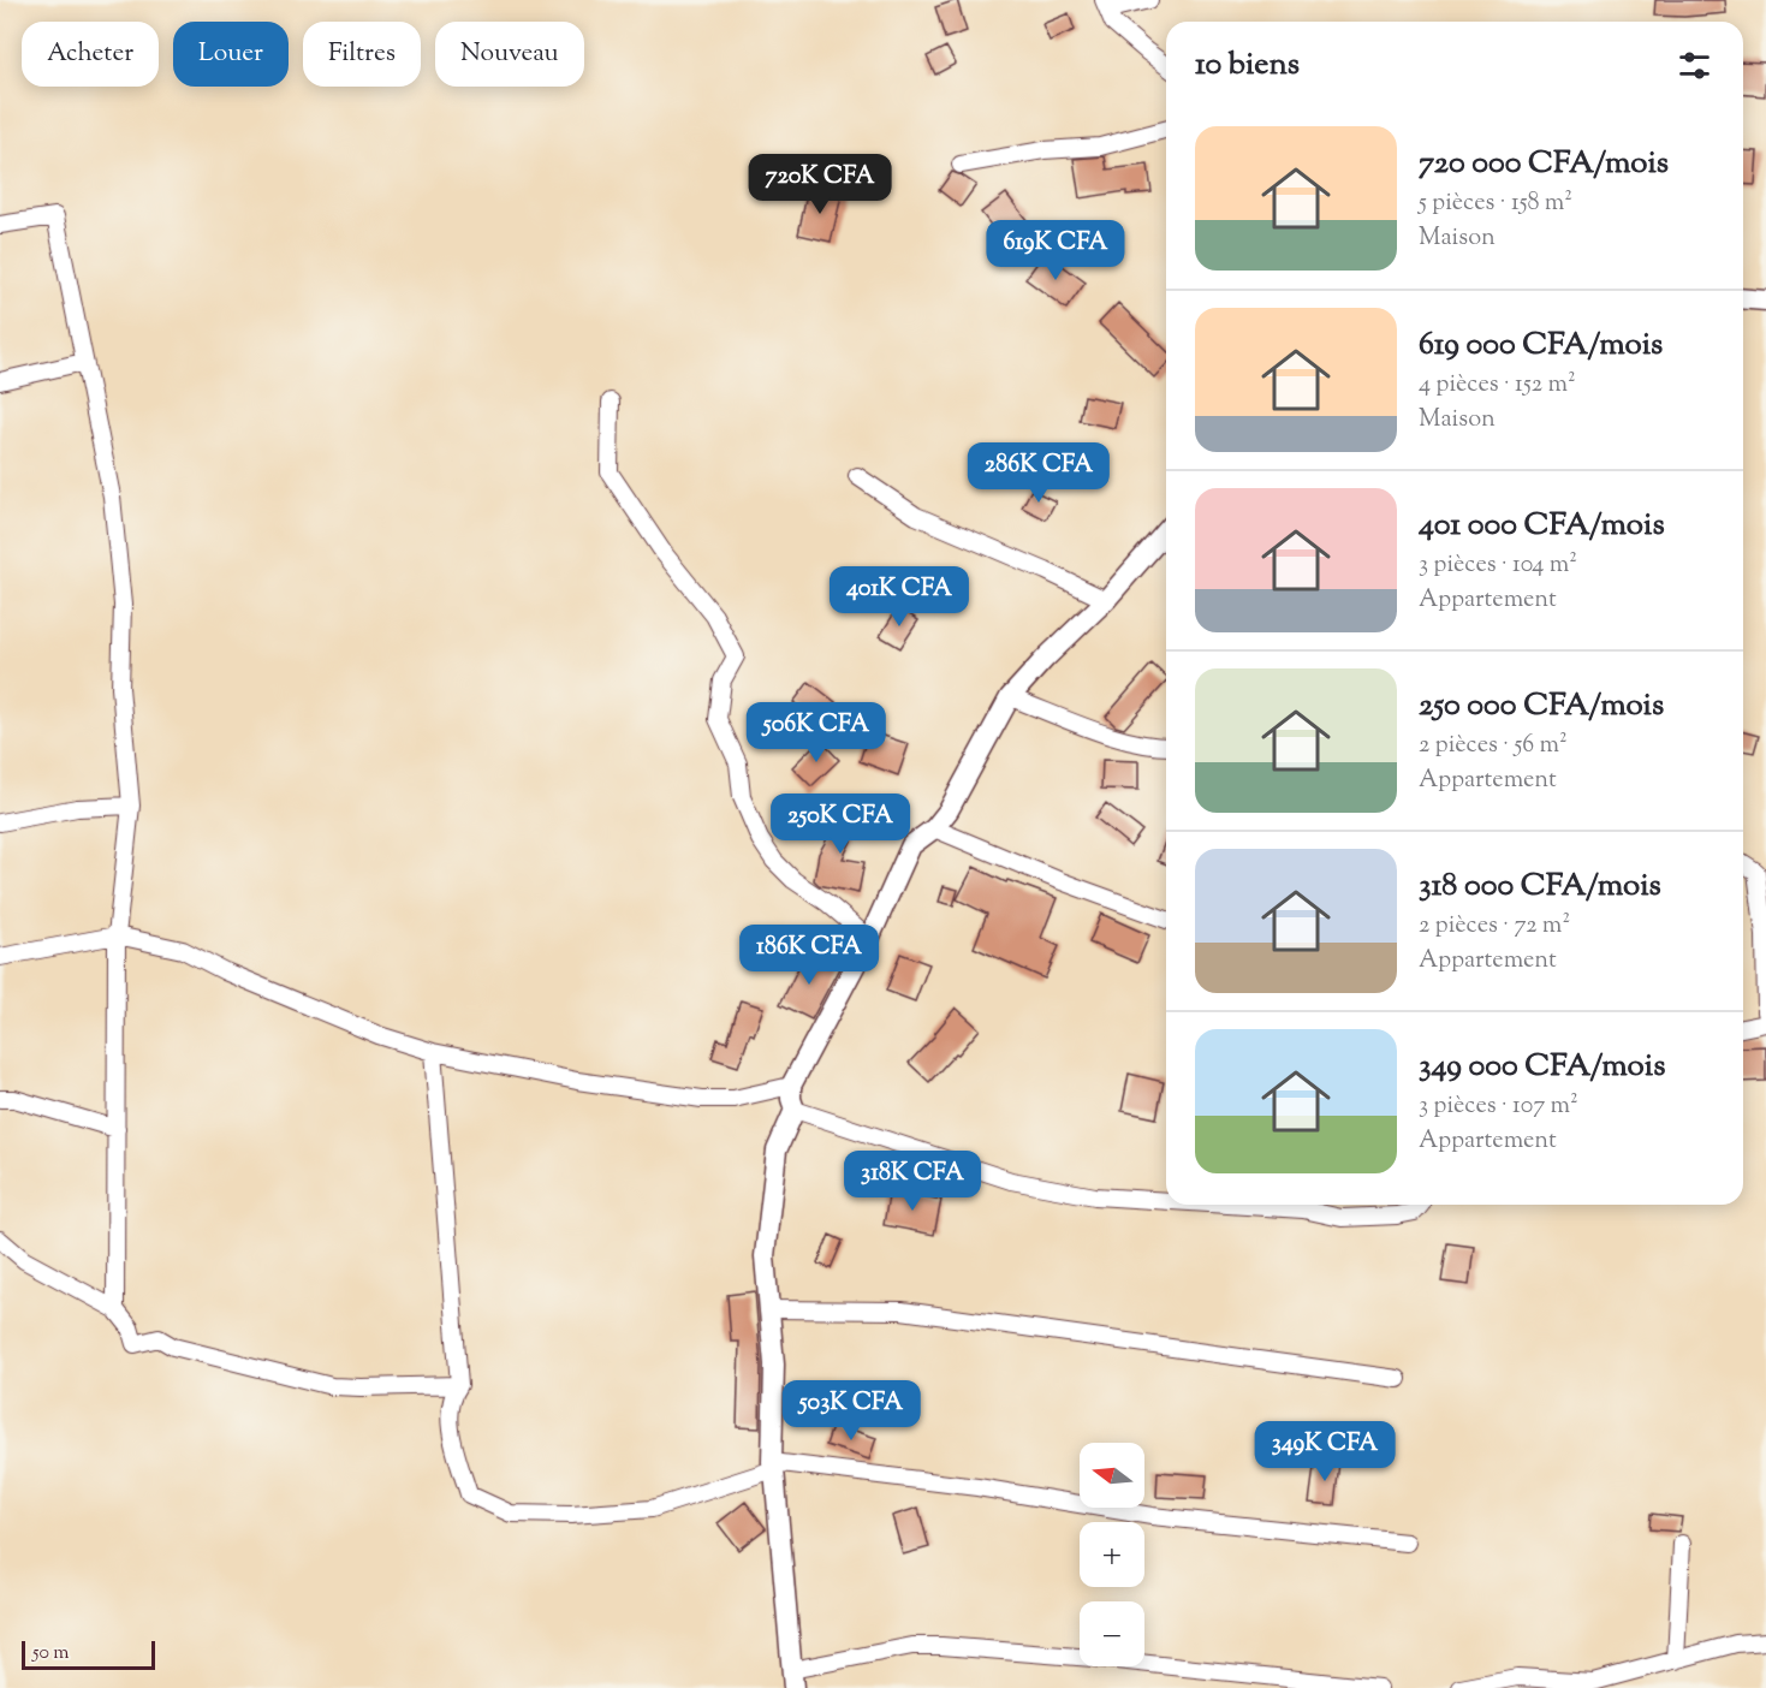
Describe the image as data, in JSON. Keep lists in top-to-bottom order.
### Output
{
  "scale_bar": "50 m",
  "north": "left",
  "page": {
    "chip": [
      "Acheter",
      "Louer",
      "Filtres",
      "Nouveau"
    ],
    "heading": "10 biens",
    "list": [
      {
        "name": "720 000 CFA/mois",
        "note": "5 pièces · 158 m² · Maison"
      },
      {
        "name": "619 000 CFA/mois",
        "note": "4 pièces · 152 m² · Maison"
      },
      {
        "name": "401 000 CFA/mois",
        "note": "3 pièces · 104 m² · Appartement"
      },
      {
        "name": "250 000 CFA/mois",
        "note": "2 pièces · 56 m² · Appartement"
      },
      {
        "name": "318 000 CFA/mois",
        "note": "2 pièces · 72 m² · Appartement"
      },
      {
        "name": "349 000 CFA/mois",
        "note": "3 pièces · 107 m² · Appartement"
      }
    ],
    "price": [
      "720K CFA",
      "619K CFA",
      "286K CFA",
      "401K CFA",
      "506K CFA",
      "250K CFA",
      "186K CFA",
      "318K CFA",
      "503K CFA",
      "349K CFA"
    ],
    "map_buttons": ["+", "−"],
    "scale": "50 m"
  }
}
